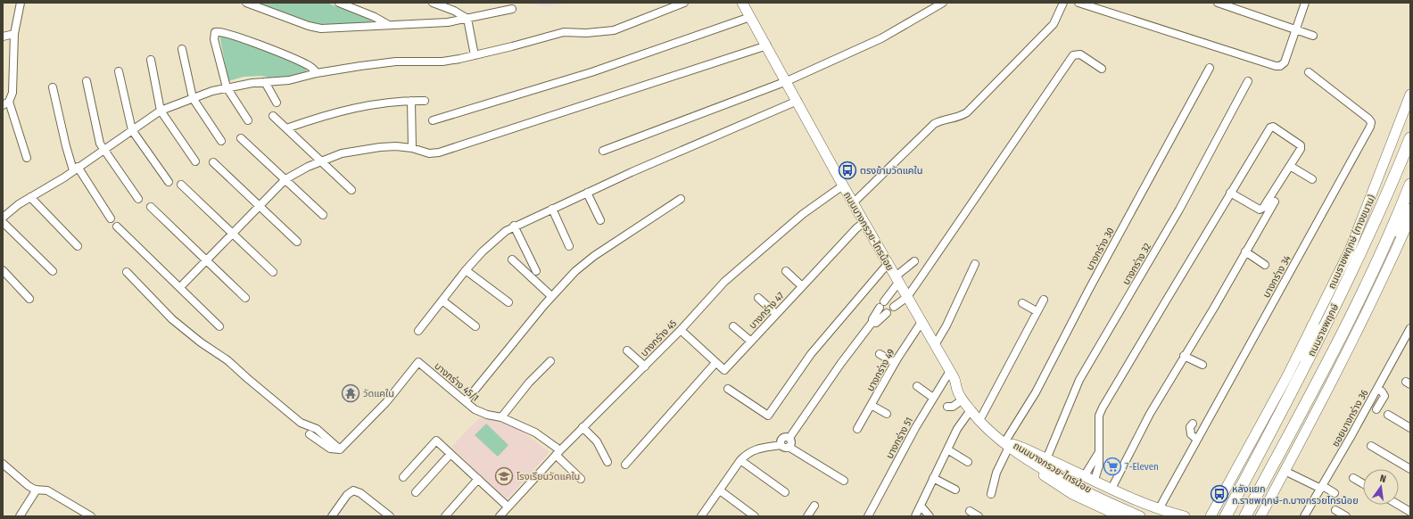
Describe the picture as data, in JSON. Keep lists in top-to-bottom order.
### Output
{
  "streets": {
    "main road": ["ถนนบางกรวย-ไทรน้อย", "ถนนราชพฤกษ์ (ทางขนาน)", "ถนนราชพฤกษ์"],
    "street": [
      "บางกร่าง 30",
      "บางกร่าง 32",
      "บางกร่าง 34",
      "บางกร่าง 47",
      "บางกร่าง 45",
      "บางกร่าง 49",
      "บางกร่าง 45/1",
      "ซอยบางกร่าง 36",
      "บางกร่าง 51"
    ]
  },
  "crossings": [
    ["ถนนบางกรวย-ไทรน้อย", "บางกร่าง 30"],
    ["ถนนบางกรวย-ไทรน้อย", "บางกร่าง 47"],
    ["ถนนบางกรวย-ไทรน้อย", "บางกร่าง 45"],
    ["ถนนบางกรวย-ไทรน้อย", "บางกร่าง 49"],
    ["ถนนบางกรวย-ไทรน้อย", "บางกร่าง 51"],
    ["บางกร่าง 45", "บางกร่าง 45/1"]
  ],
  "places": {
    "bus stop": ["ตรงข้ามวัดแคใน", "หลังแยก ถ.ราชพฤกษ์-ถ.บางกรวยไทรน้อย"],
    "temple": ["วัดแคใน"],
    "supermarket": ["7-Eleven"],
    "school or university": ["โรงเรียนวัดแคใน"]
  },
  "north": "top"
}
